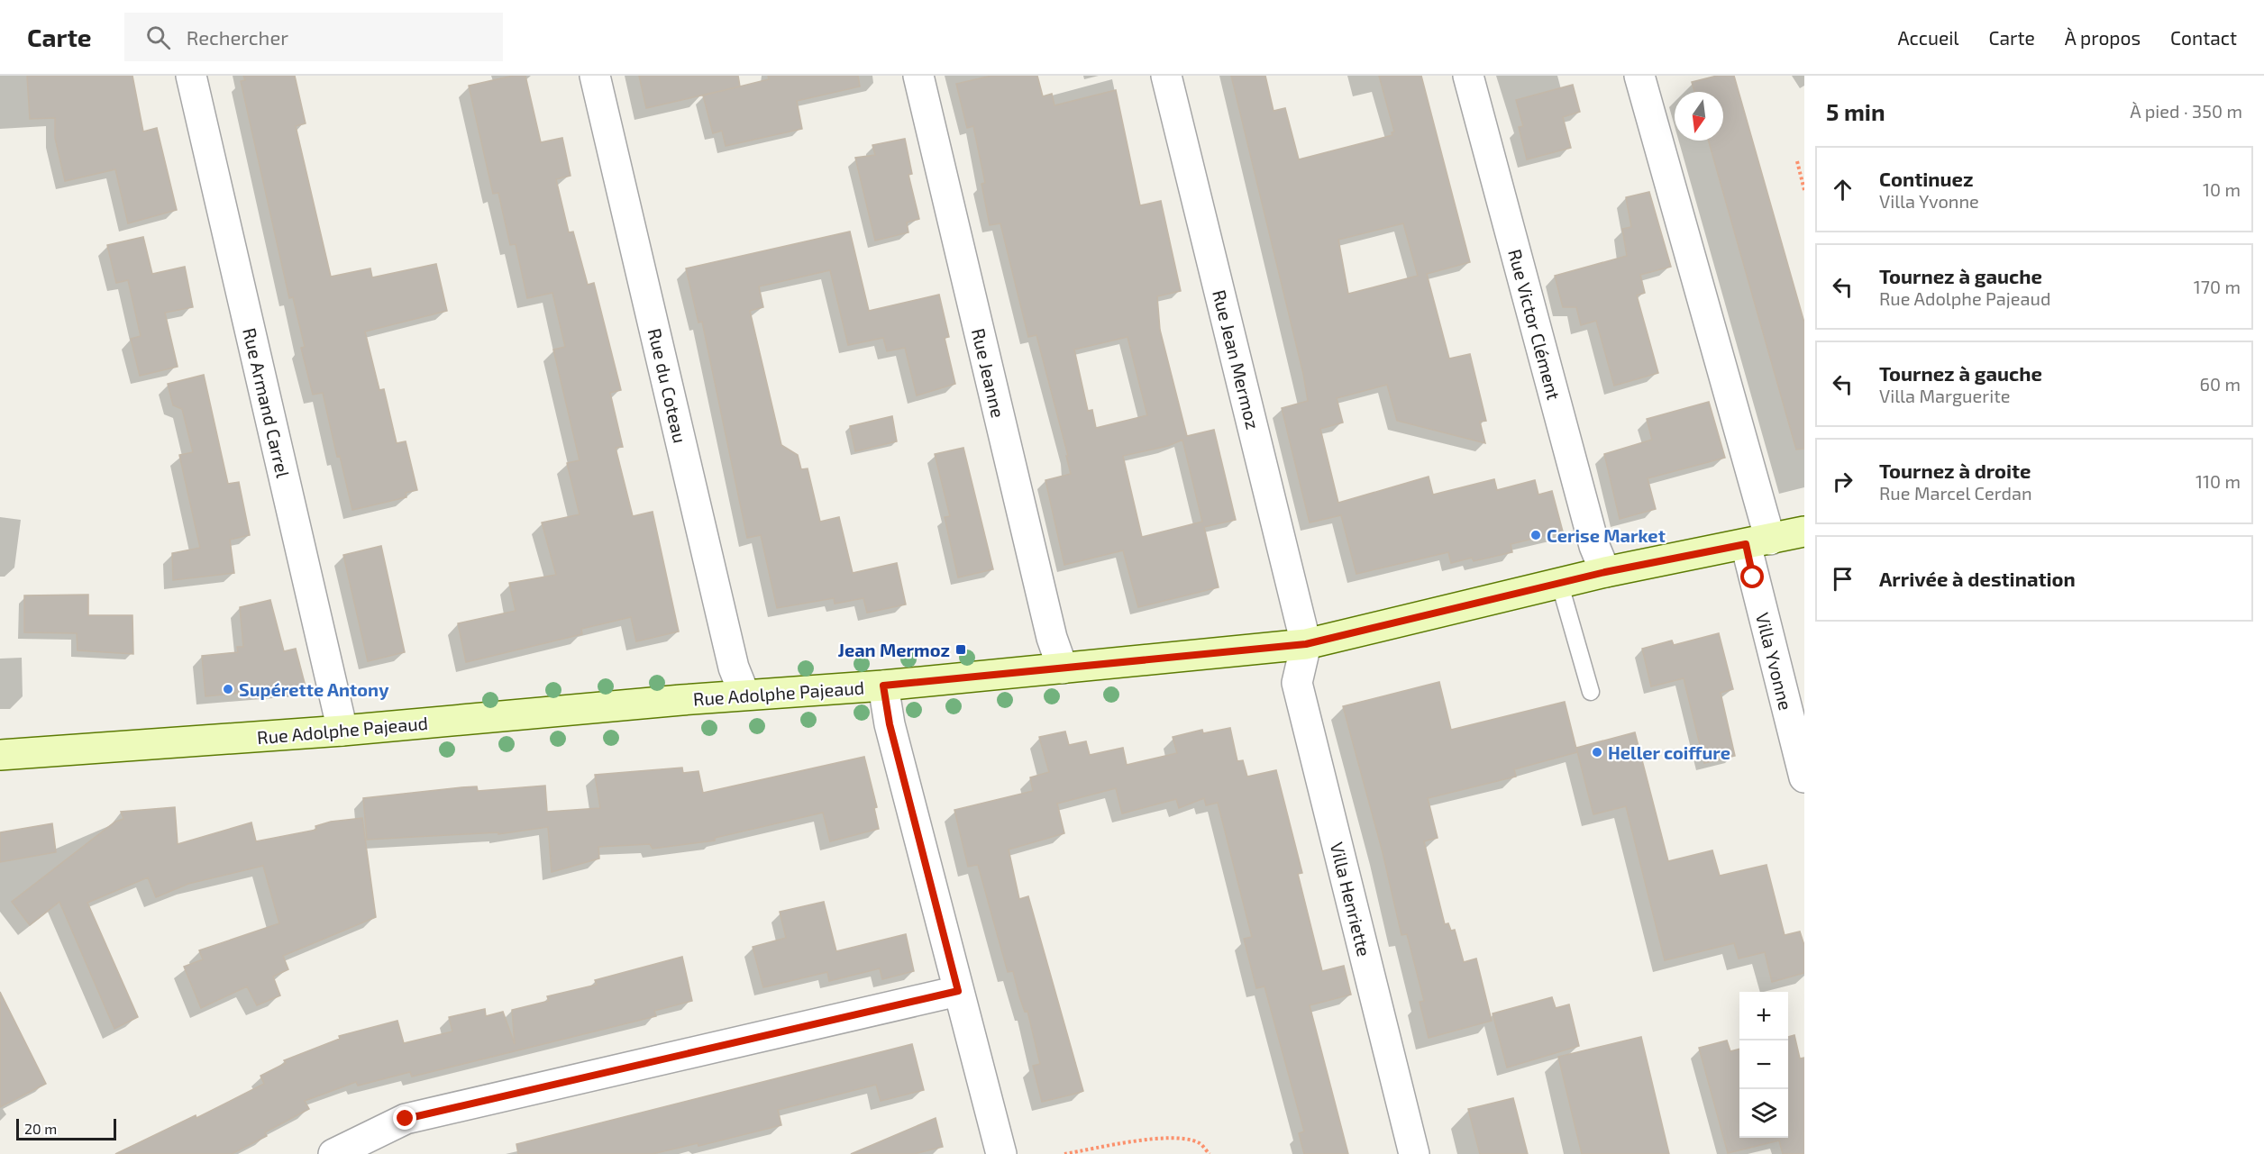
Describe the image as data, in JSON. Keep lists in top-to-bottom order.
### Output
{
  "streets": {
    "main road": ["Rue Adolphe Pajeaud"],
    "street": [
      "Rue Victor Clément",
      "Rue Jean Mermoz",
      "Rue Jeanne",
      "Rue du Coteau",
      "Rue Armand Carrel",
      "Villa Yvonne",
      "Villa Henriette"
    ]
  },
  "crossings": [
    ["Rue Victor Clément", "Rue Adolphe Pajeaud"],
    ["Rue Jean Mermoz", "Rue Adolphe Pajeaud"],
    ["Rue Jean Mermoz", "Villa Henriette"],
    ["Rue Jeanne", "Rue Adolphe Pajeaud"],
    ["Rue du Coteau", "Rue Adolphe Pajeaud"],
    ["Rue Armand Carrel", "Rue Adolphe Pajeaud"],
    ["Villa Yvonne", "Rue Adolphe Pajeaud"],
    ["Rue Adolphe Pajeaud", "Villa Henriette"]
  ],
  "places": {
    "other": ["Cerise Market", "Supérette Antony", "Heller coiffure"],
    "transit": ["Jean Mermoz"]
  },
  "scale_bar": "20 m",
  "north": "bottom",
  "page": {
    "header": "Carte",
    "search": "Rechercher",
    "nav": [
      "Accueil",
      "Carte",
      "À propos",
      "Contact"
    ],
    "heading": ["5 min", "À pied · 350 m"],
    "list": [
      ["Continuez", "Villa Yvonne", "10 m"],
      ["Tournez à gauche", "Rue Adolphe Pajeaud", "170 m"],
      ["Tournez à gauche", "Villa Marguerite", "60 m"],
      ["Tournez à droite", "Rue Marcel Cerdan", "110 m"],
      "Arrivée à destination"
    ],
    "map_buttons": ["+", "−"],
    "scale": "20 m"
  }
}
